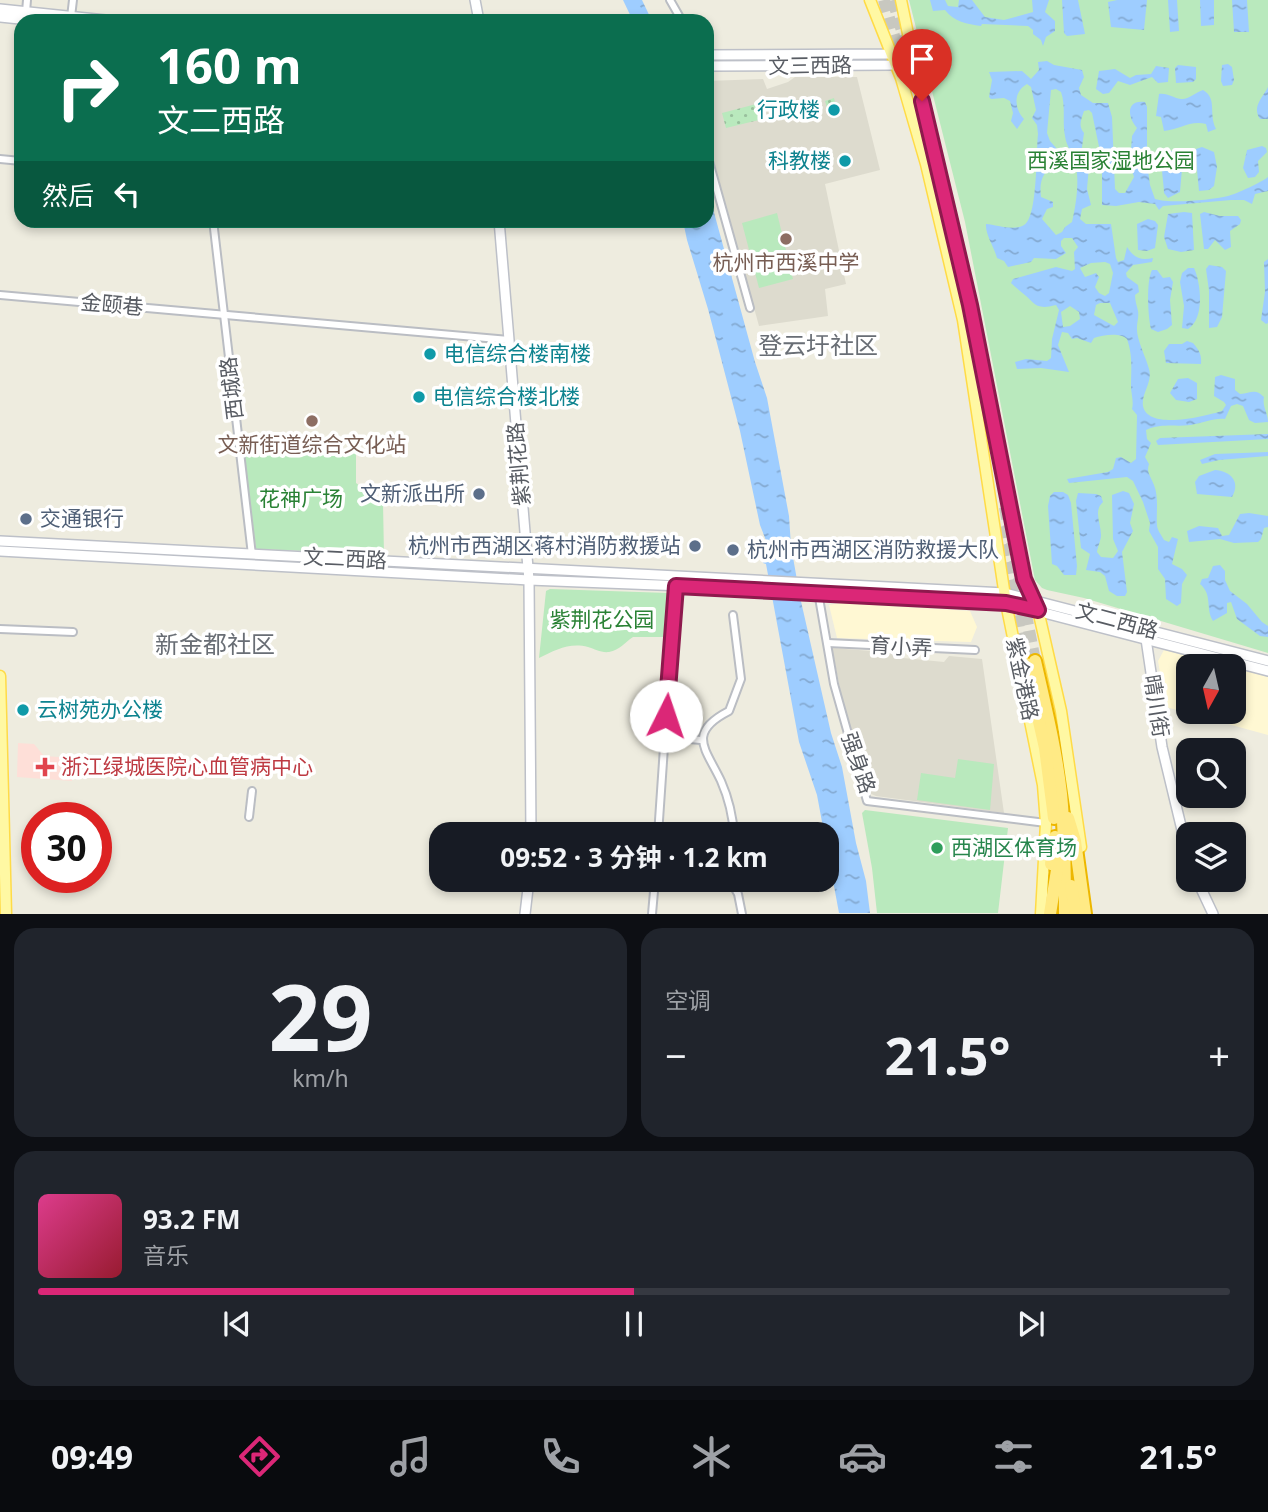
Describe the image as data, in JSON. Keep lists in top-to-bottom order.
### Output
{
  "streets": {
    "main road": [
      "文三西路",
      "紫荆花路",
      "文二西路",
      "紫金港路",
      "晴川街"
    ],
    "street": [
      "金颐巷",
      "西城路",
      "育小弄",
      "强身路"
    ]
  },
  "crossings": [
    ["文三西路", "紫金港路"],
    ["金颐巷", "西城路"],
    ["金颐巷", "紫荆花路"],
    ["西城路", "文二西路"],
    ["紫荆花路", "文二西路"],
    ["文二西路", "紫金港路"],
    ["文二西路", "晴川街"],
    ["文二西路", "强身路"],
    ["育小弄", "强身路"],
    ["紫金港路", "强身路"]
  ],
  "districts": ["登云圩社区", "新金都社区"],
  "parks": ["西溪国家湿地公园", "花神广场", "紫荆花公园"],
  "places": {
    "other": [
      "行政楼",
      "科教楼",
      "杭州市西溪中学",
      "电信综合楼南楼",
      "电信综合楼北楼",
      "文新街道综合文化站",
      "文新派出所",
      "交通银行",
      "杭州市西湖区蒋村消防救援站",
      "杭州市西湖区消防救援大队",
      "云树苑办公楼",
      "西湖区体育场"
    ],
    "health": ["浙江绿城医院心血管病中心"]
  },
  "north": "bottom",
  "page": {
    "turn": ["160 m", "文二西路"],
    "then": "然后",
    "limit": "30",
    "trip": "09:52 · 3 分钟 · 1.2 km",
    "tile": [
      ["29", "km/h"],
      "空调"
    ],
    "heat": ["−", "21.5°", "+"],
    "song": ["93.2 FM", "音乐"],
    "tabs": ["09:49", "21.5°"]
  }
}
